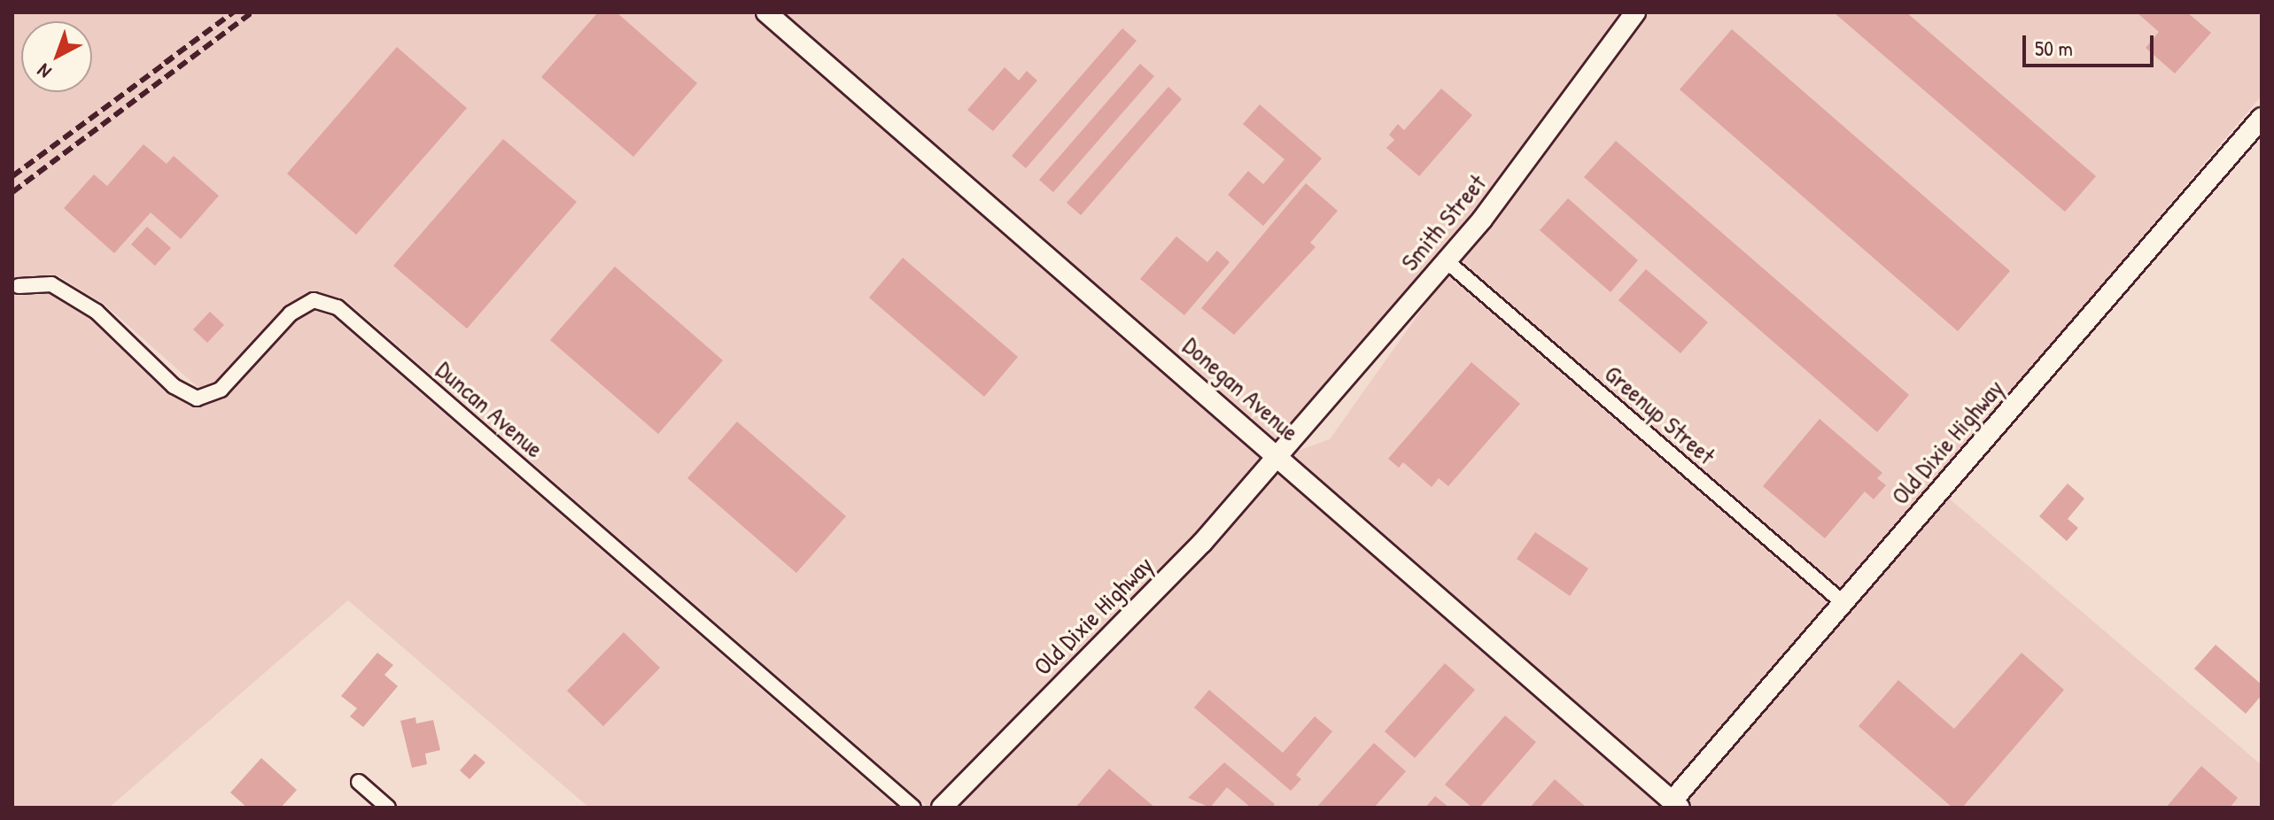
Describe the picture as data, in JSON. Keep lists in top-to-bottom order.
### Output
{
  "streets": {
    "street": [
      "Smith Street",
      "Donegan Avenue",
      "Duncan Avenue",
      "Greenup Street",
      "Old Dixie Highway"
    ]
  },
  "crossings": [
    ["Smith Street", "Donegan Avenue"],
    ["Smith Street", "Greenup Street"],
    ["Smith Street", "Old Dixie Highway"],
    ["Donegan Avenue", "Old Dixie Highway"],
    ["Greenup Street", "Old Dixie Highway"]
  ],
  "scale_bar": "50 m",
  "north": "bottom left"
}
